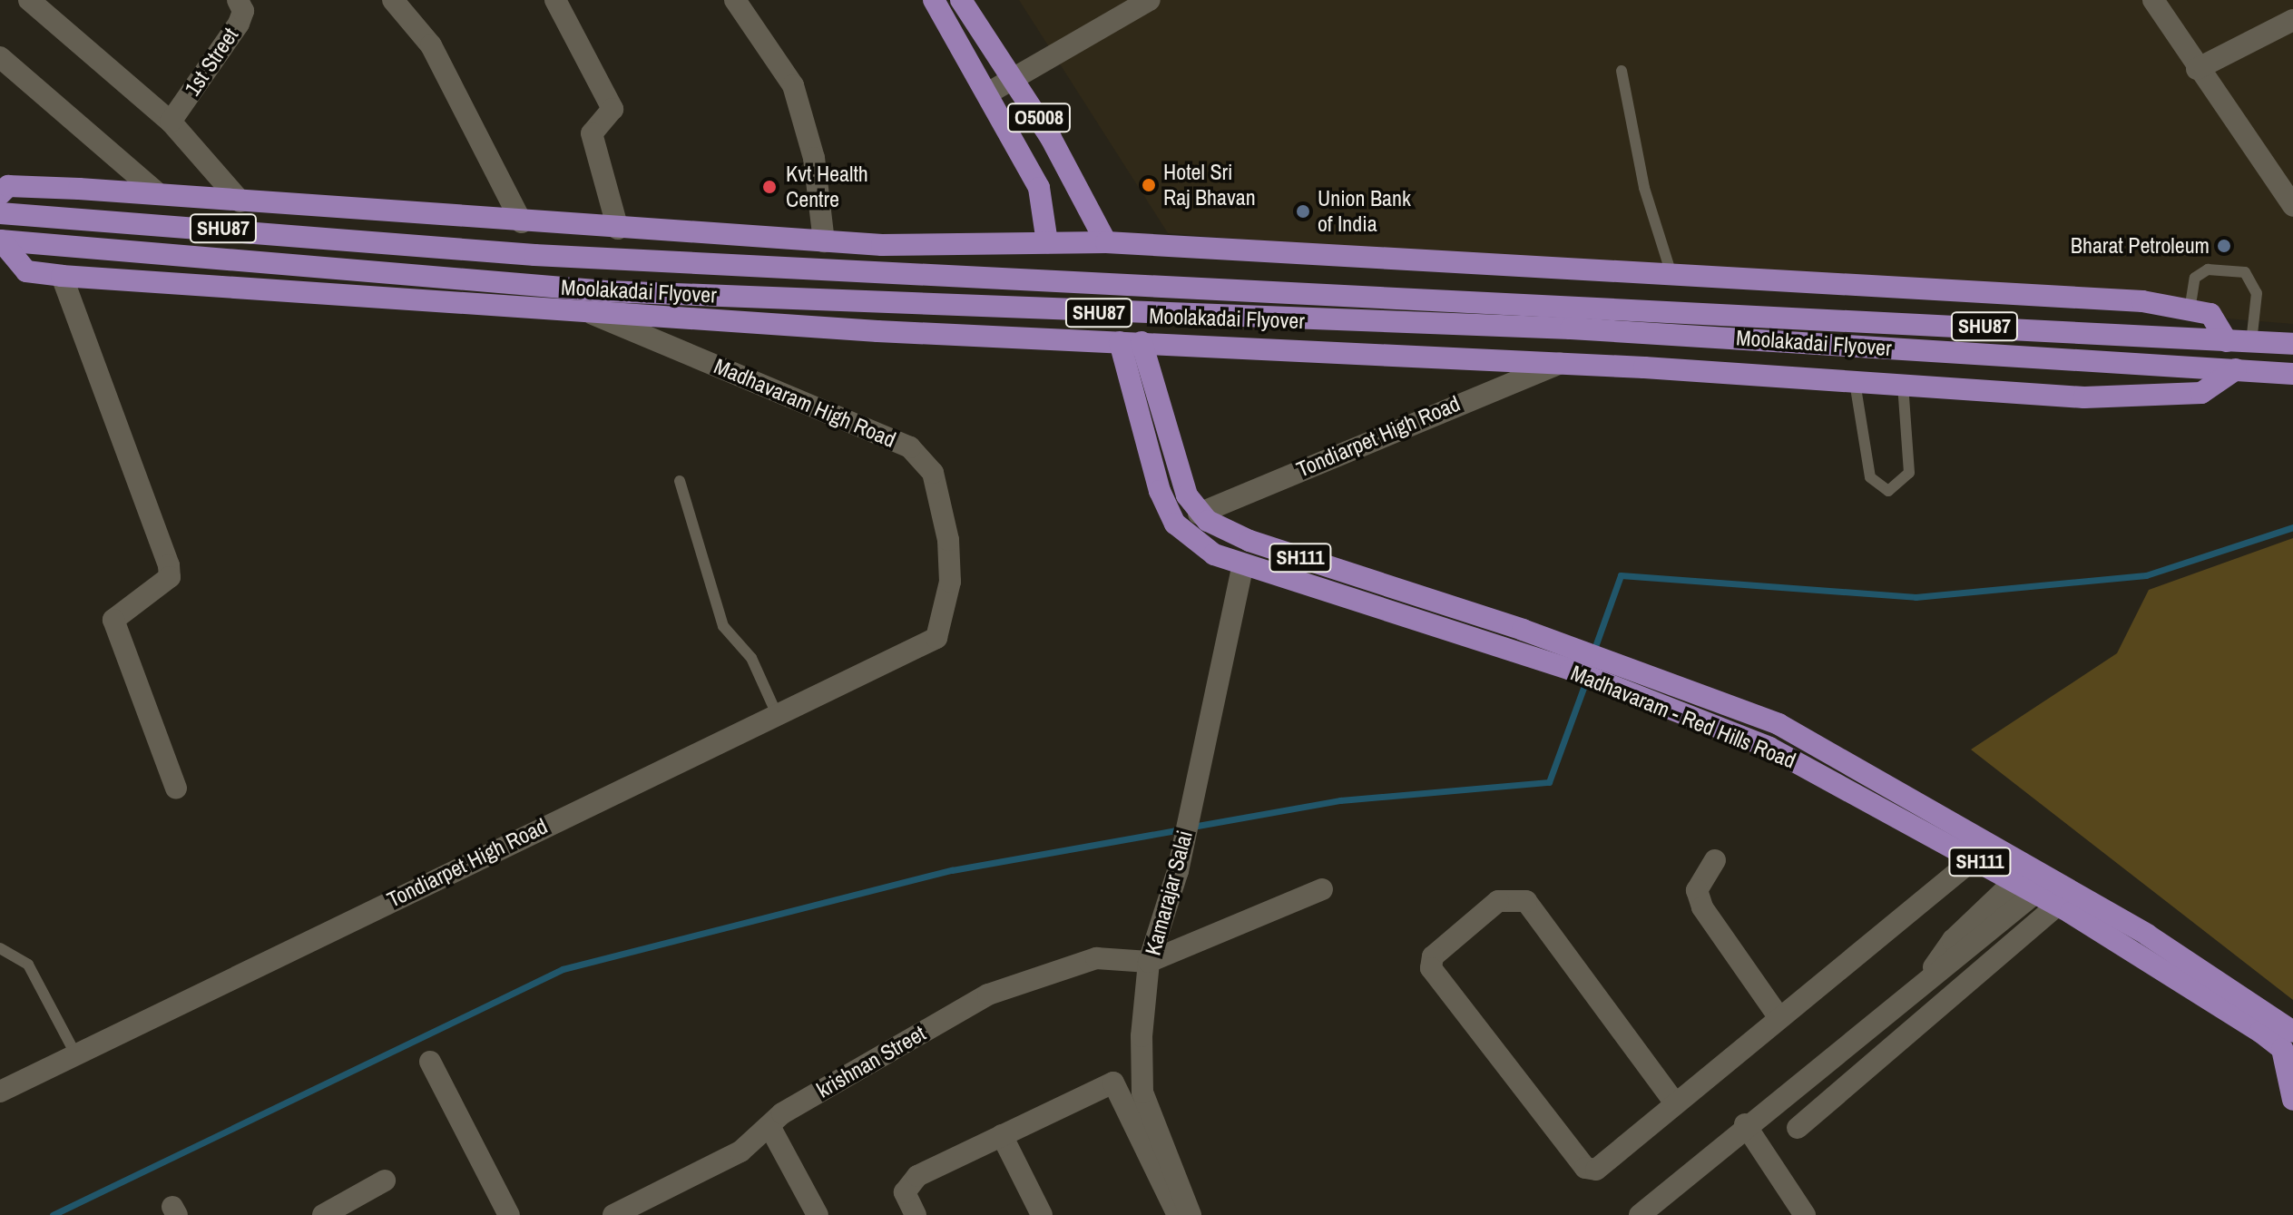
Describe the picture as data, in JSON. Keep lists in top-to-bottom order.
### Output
{
  "streets": {
    "main road": [
      "O5008",
      "SHU87",
      "Moolakadai Flyover",
      "SH111",
      "Madhavaram - Red Hills Road"
    ],
    "street": [
      "1st Street",
      "Madhavaram High Road",
      "Tondiarpet High Road",
      "Kamarajar Salai",
      "krishnan Street"
    ]
  },
  "crossings": [
    ["SHU87", "Moolakadai Flyover"],
    ["Madhavaram High Road", "Tondiarpet High Road"],
    ["Tondiarpet High Road", "Madhavaram - Red Hills Road"],
    ["Madhavaram - Red Hills Road", "Kamarajar Salai"],
    ["Kamarajar Salai", "krishnan Street"]
  ],
  "places": [
    "Hotel Sri Raj Bhavan",
    "Kvt Health Centre",
    "Union Bank of India",
    "Bharat Petroleum"
  ]
}
